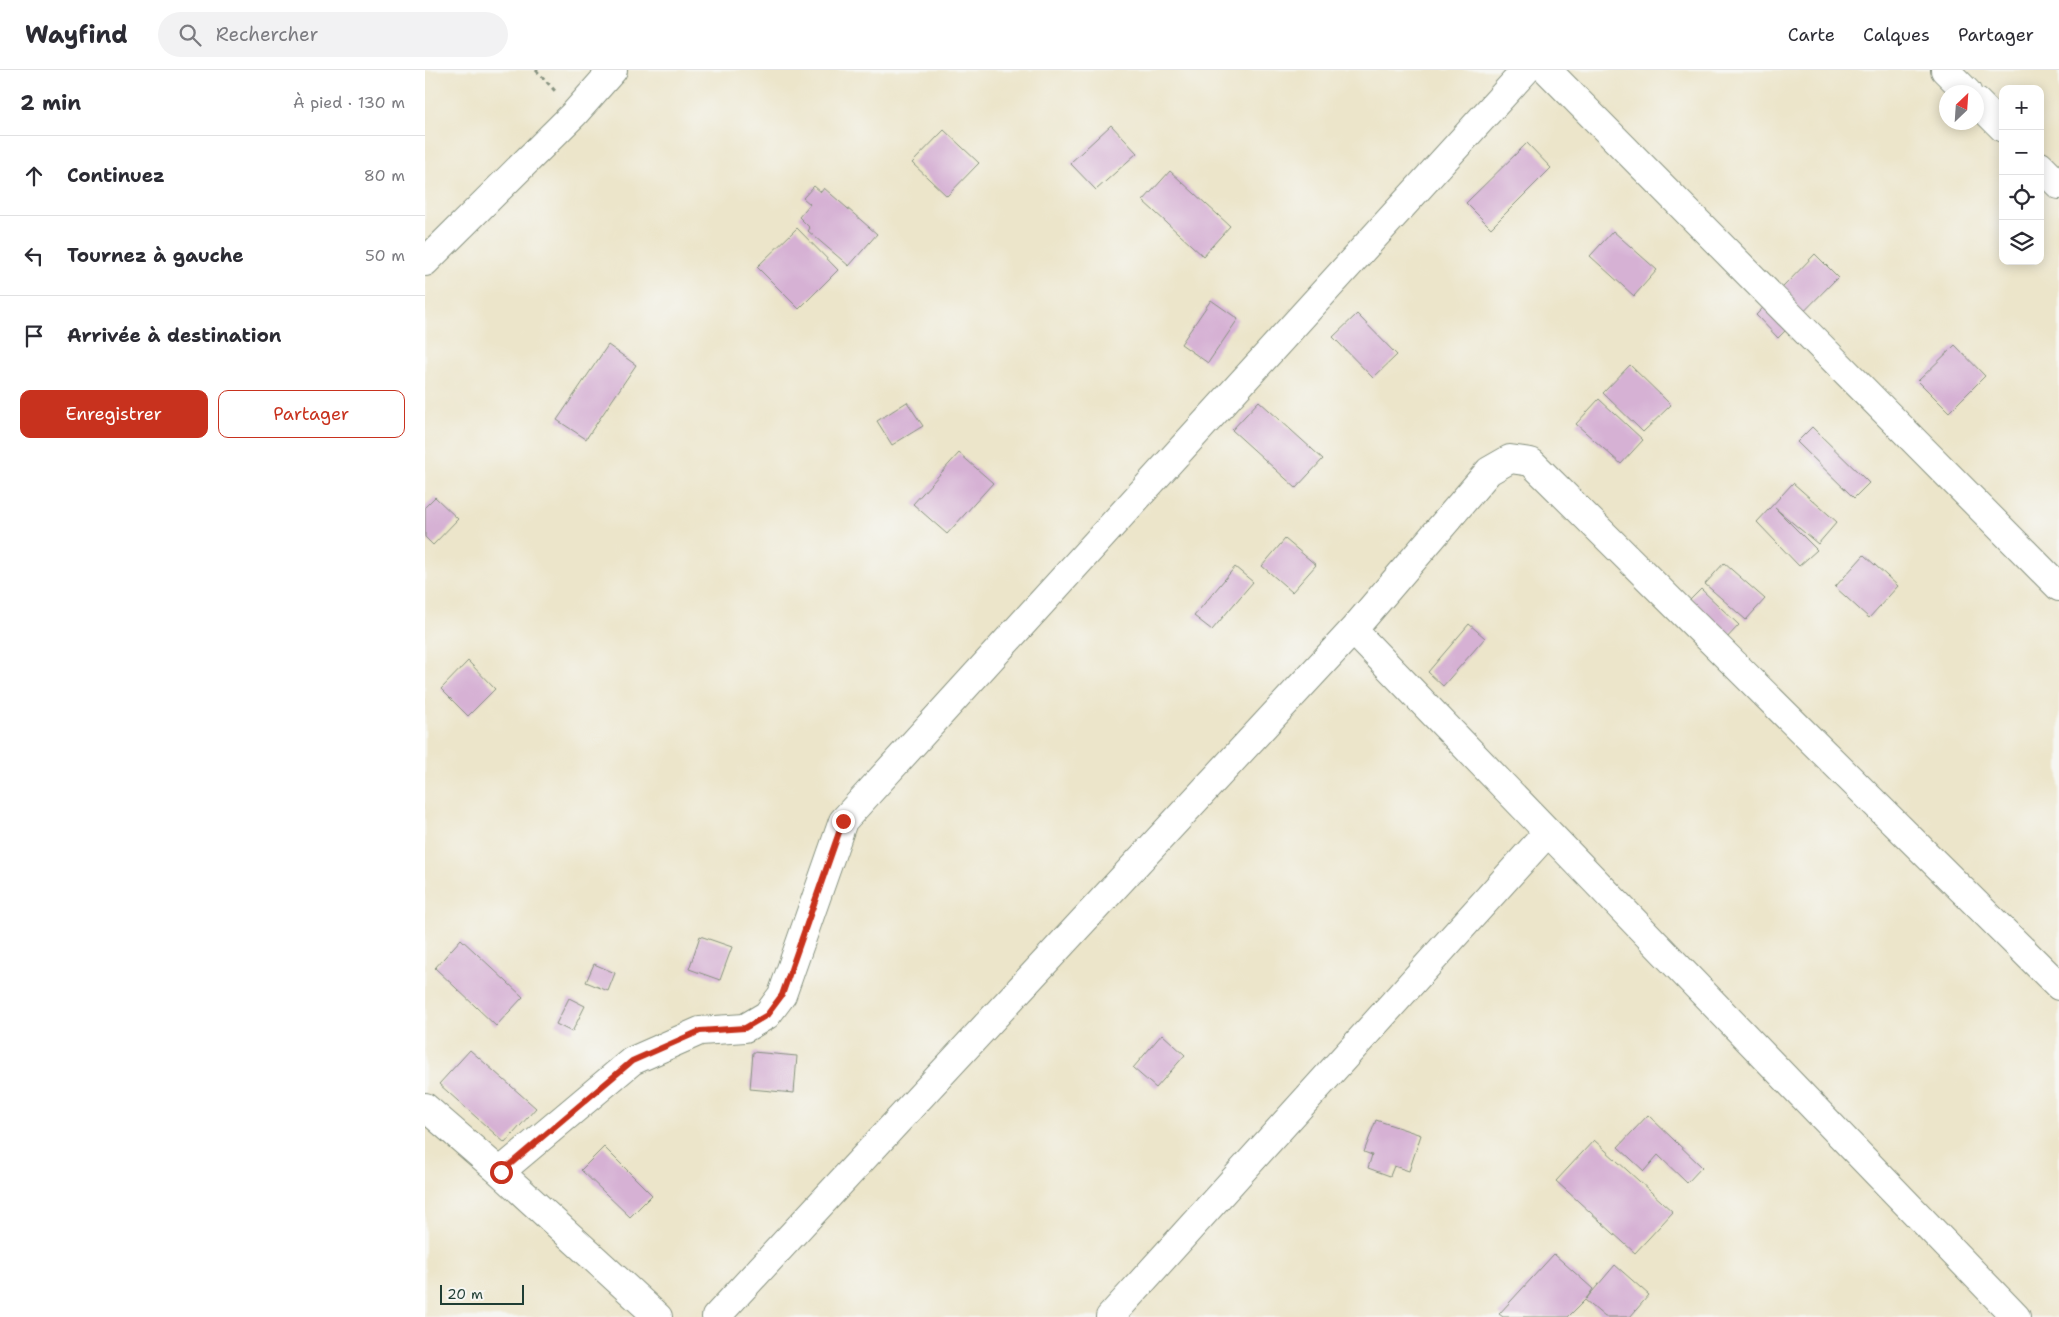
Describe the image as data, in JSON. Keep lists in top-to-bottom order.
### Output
{
  "scale_bar": "20 m",
  "north": "top right",
  "page": {
    "header": "Wayfind",
    "search": "Rechercher",
    "nav": ["Carte", "Calques", "Partager"],
    "heading": ["2 min", "À pied · 130 m"],
    "map_buttons": ["+", "−"],
    "list": [
      ["Continuez", "80 m"],
      ["Tournez à gauche", "50 m"],
      "Arrivée à destination"
    ],
    "buttons": ["Enregistrer", "Partager"],
    "scale": "20 m"
  }
}
